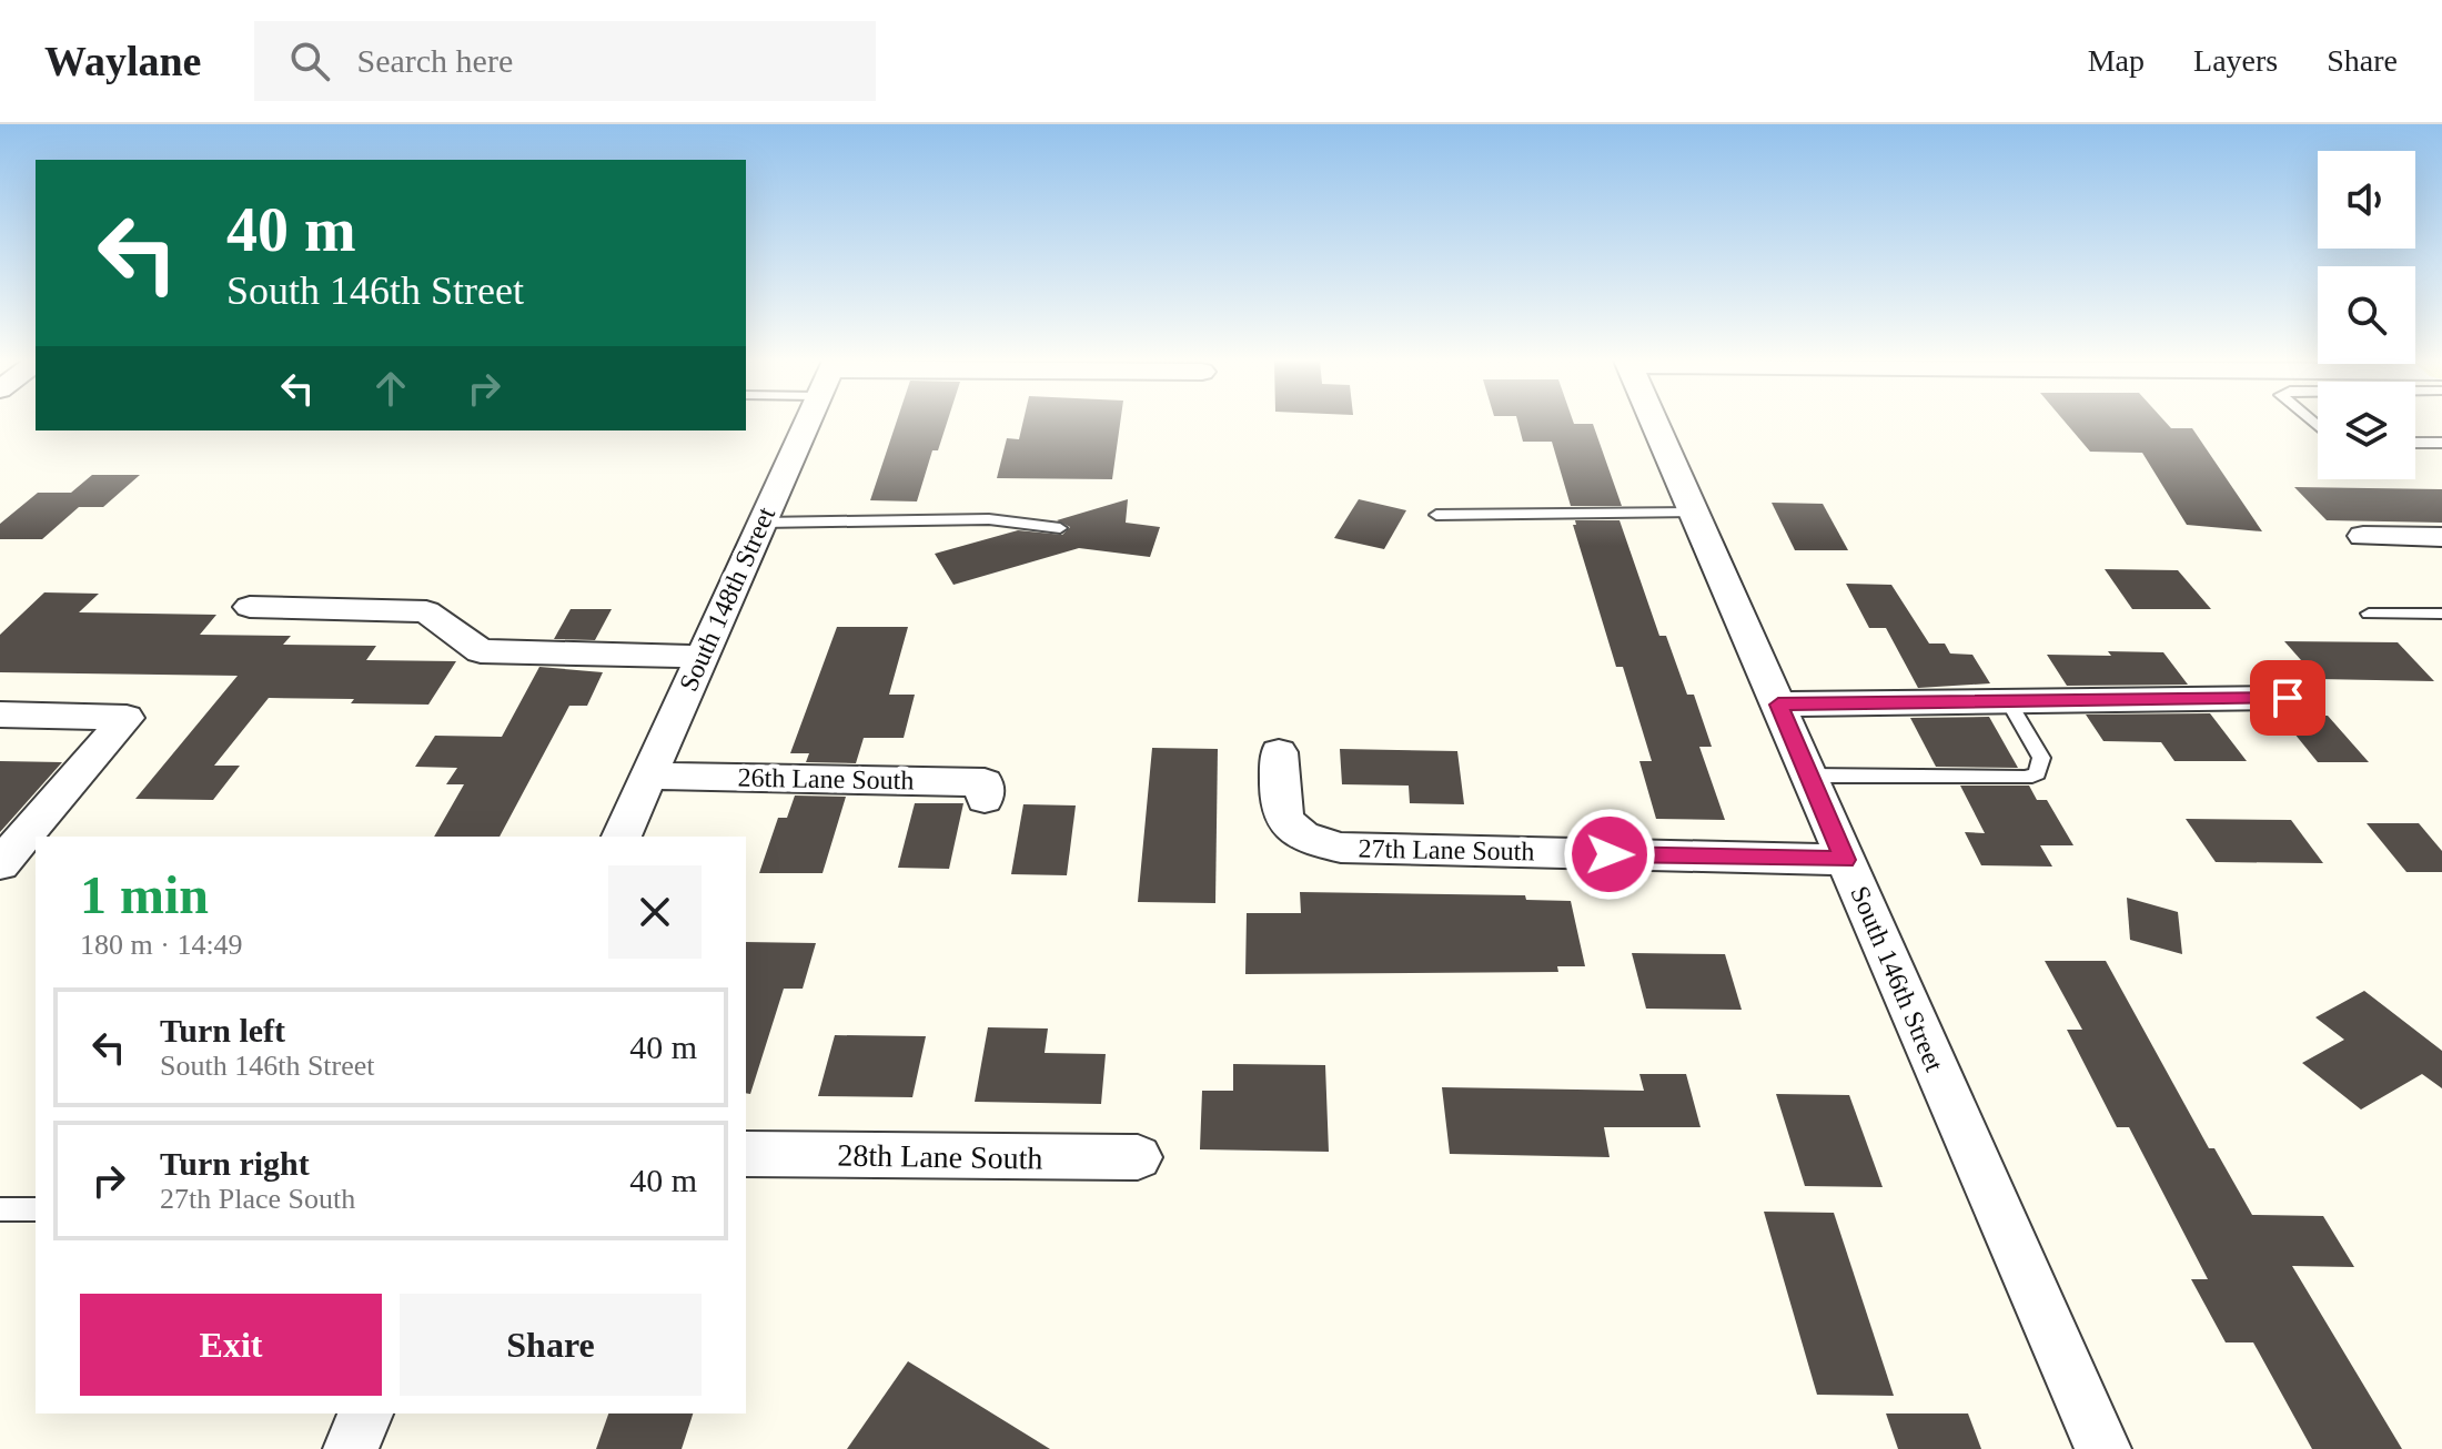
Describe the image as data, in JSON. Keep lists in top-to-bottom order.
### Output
{
  "streets": {
    "street": [
      "South 148th Street",
      "26th Lane South",
      "27th Lane South",
      "South 146th Street",
      "28th Lane South"
    ]
  },
  "crossings": [
    ["South 148th Street", "26th Lane South"],
    ["27th Lane South", "South 146th Street"]
  ],
  "page": {
    "header": "Waylane",
    "search": "Search here",
    "nav": ["Map", "Layers", "Share"],
    "turn": ["40 m", "South 146th Street"],
    "heading": ["1 min", "180 m · 14:49"],
    "list": [
      {
        "name": "Turn left",
        "note": "South 146th Street",
        "value": "40 m"
      },
      {
        "name": "Turn right",
        "note": "27th Place South",
        "value": "40 m"
      }
    ],
    "buttons": ["Exit", "Share"]
  }
}
